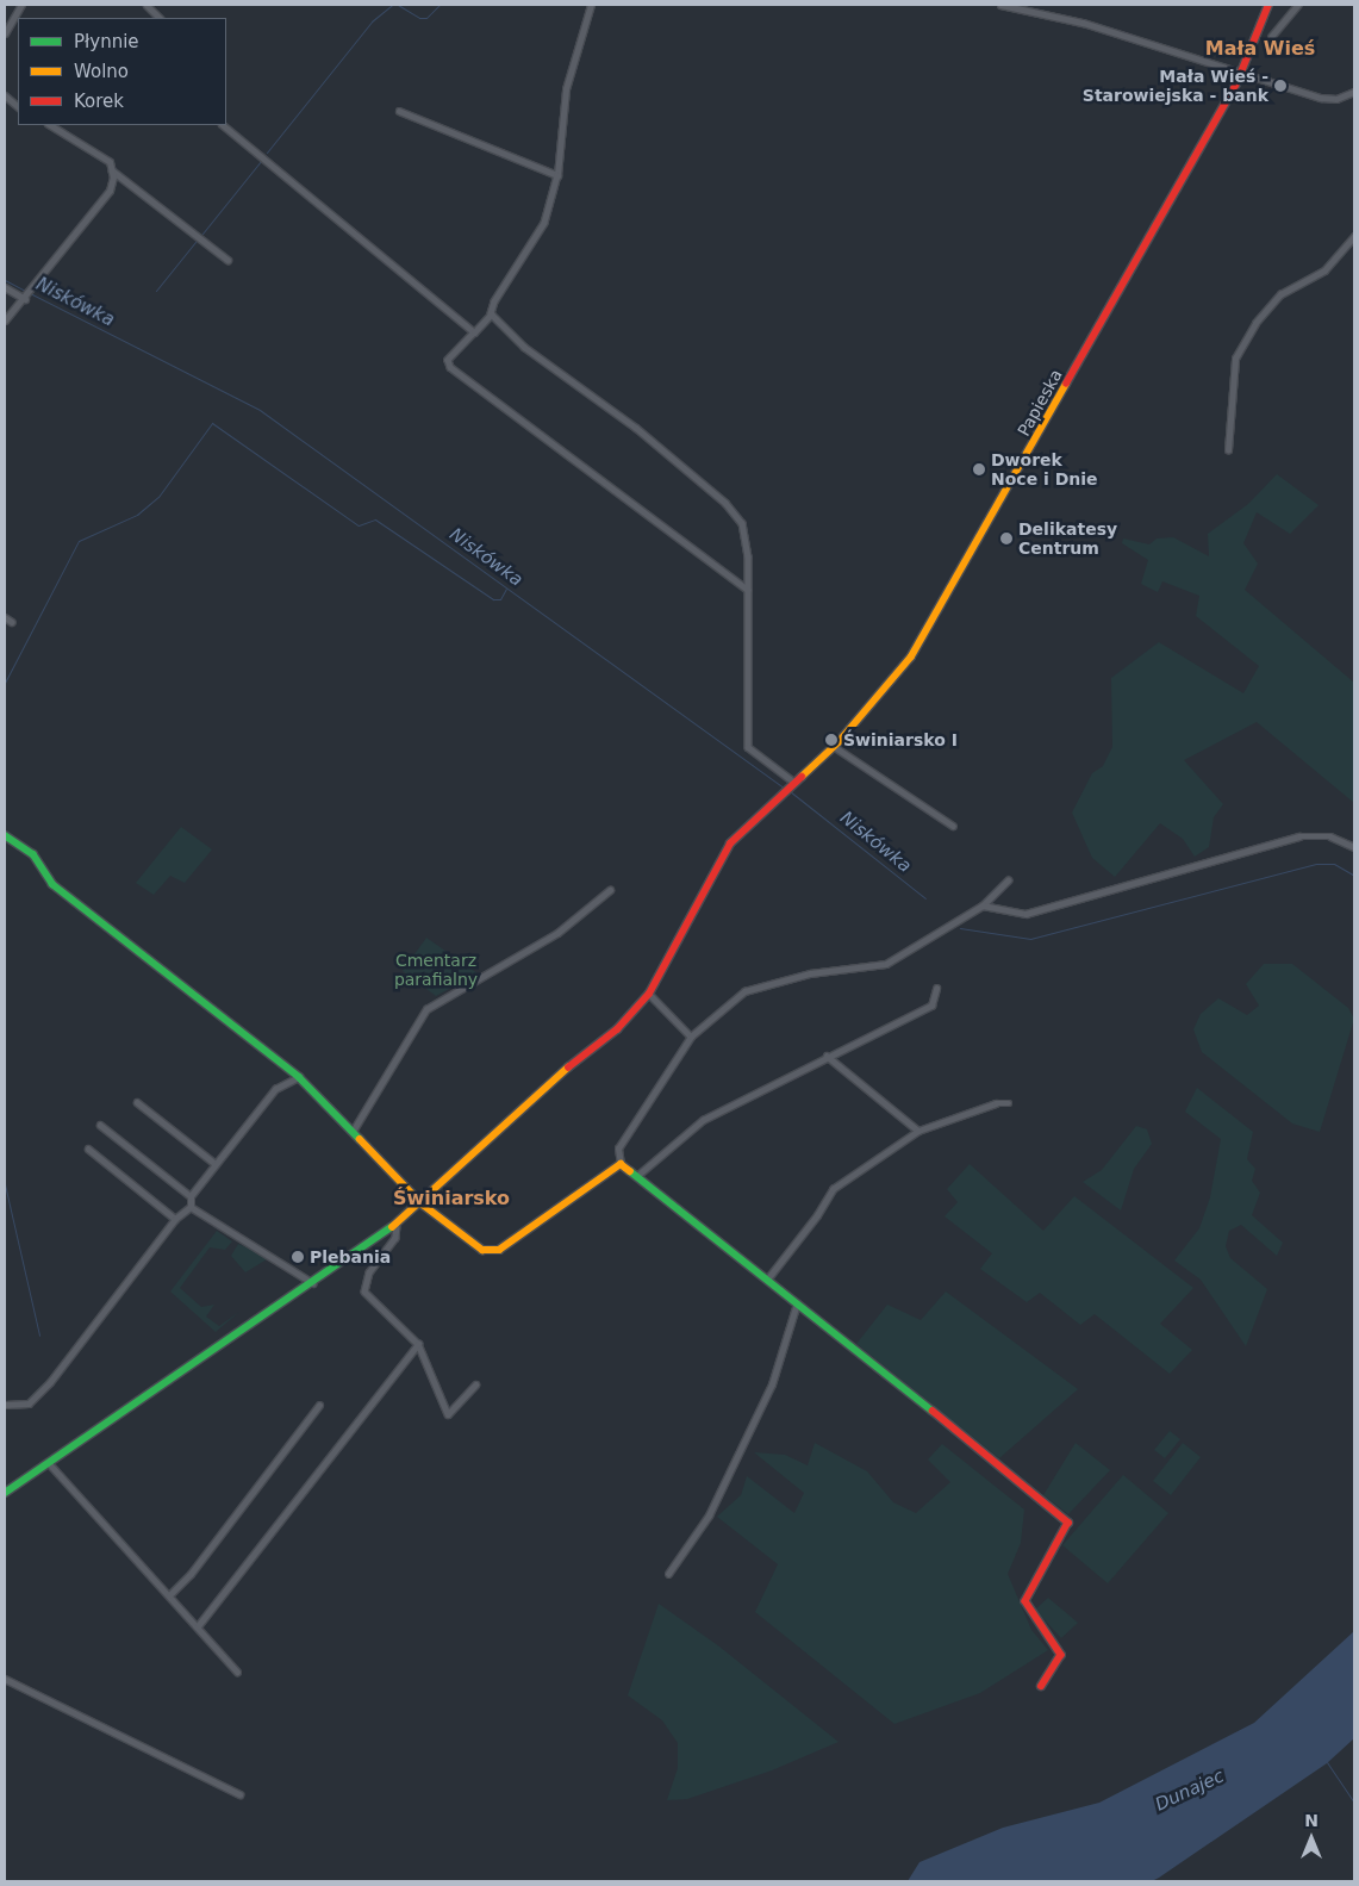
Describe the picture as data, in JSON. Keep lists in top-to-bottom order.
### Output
{
  "streets": {
    "street": ["Papieska"]
  },
  "districts": ["Mała Wieś", "Świniarsko"],
  "water": ["Niskówka", "Dunajec"],
  "parks": ["Cmentarz parafialny"],
  "places": [
    "Mała Wieś - Starowiejska - bank",
    "Dworek Noce i Dnie",
    "Delikatesy Centrum",
    "Świniarsko I",
    "Plebania"
  ],
  "legend": ["Płynnie", "Wolno", "Korek"],
  "north": "top"
}
